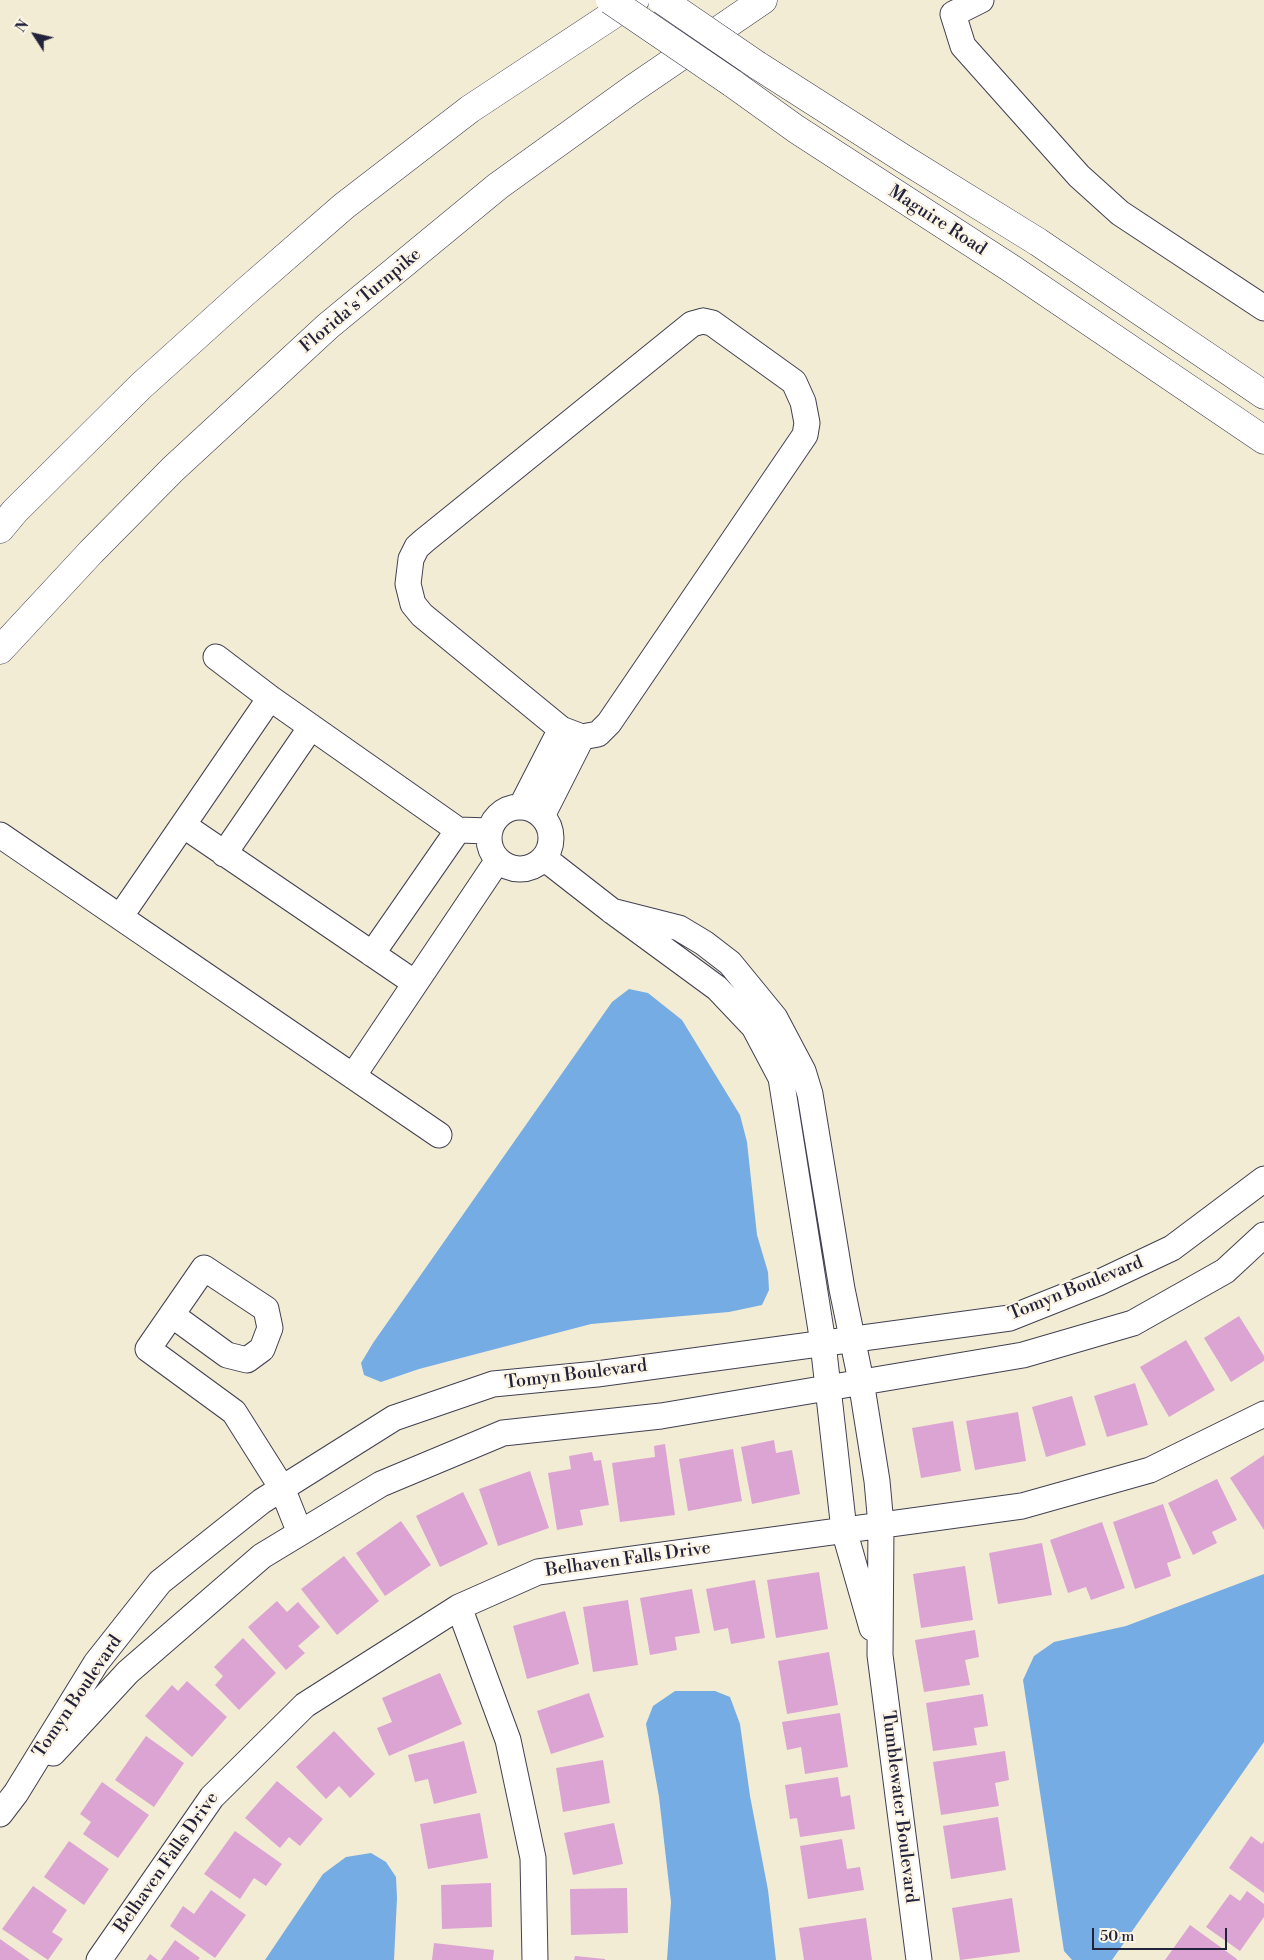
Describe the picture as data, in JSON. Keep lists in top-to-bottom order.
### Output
{
  "streets": {
    "main road": ["Maguire Road", "Florida's Turnpike"],
    "street": ["Tomyn Boulevard", "Belhaven Falls Drive", "Tumblewater Boulevard"]
  },
  "crossings": [
    ["Tomyn Boulevard", "Tumblewater Boulevard"],
    ["Belhaven Falls Drive", "Tumblewater Boulevard"]
  ],
  "scale_bar": "50 m",
  "north": "top left"
}
